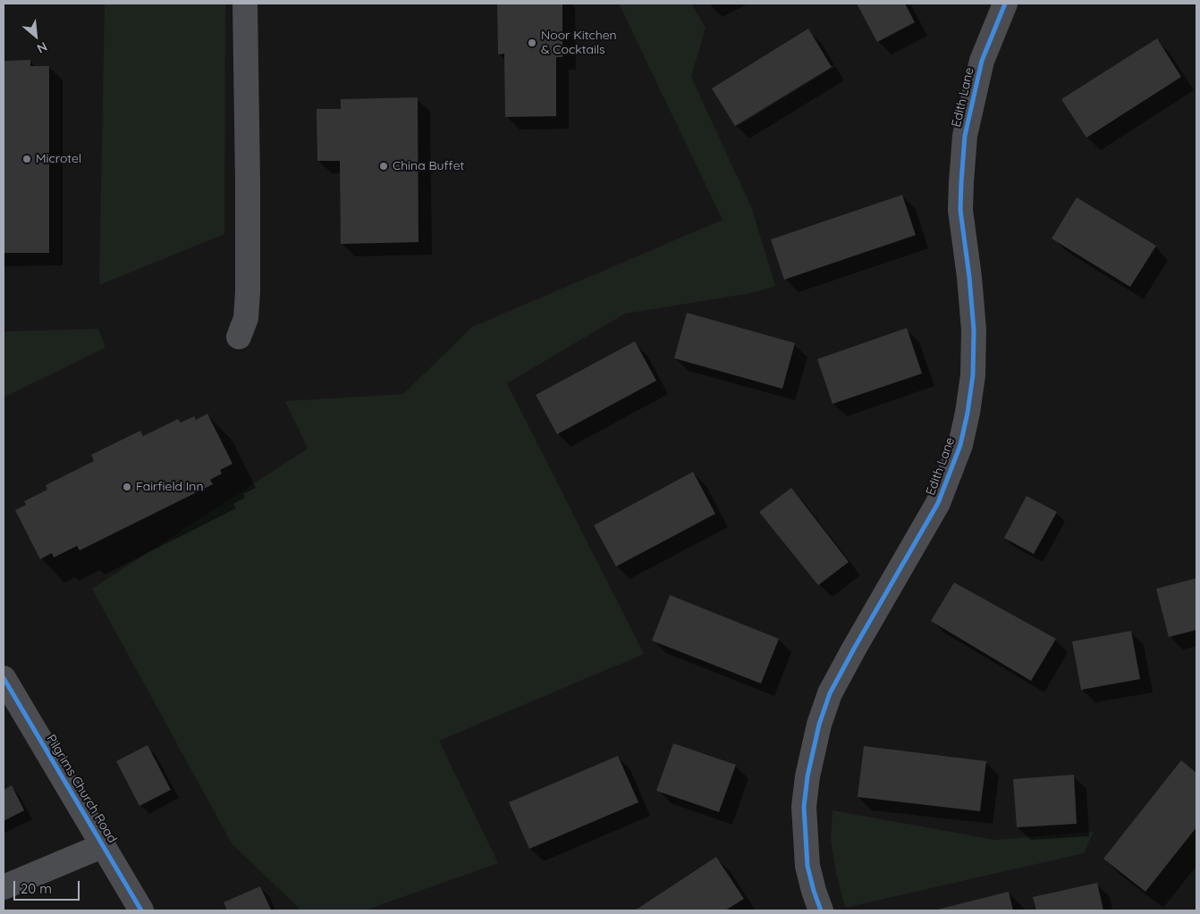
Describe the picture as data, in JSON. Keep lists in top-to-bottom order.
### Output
{
  "streets": {
    "street": ["Edith Lane", "Pilgrims Church Road"]
  },
  "places": [
    "Noor Kitchen & Cocktails",
    "Microtel",
    "China Buffet",
    "Fairfield Inn"
  ],
  "scale_bar": "20 m",
  "north": "bottom right"
}
